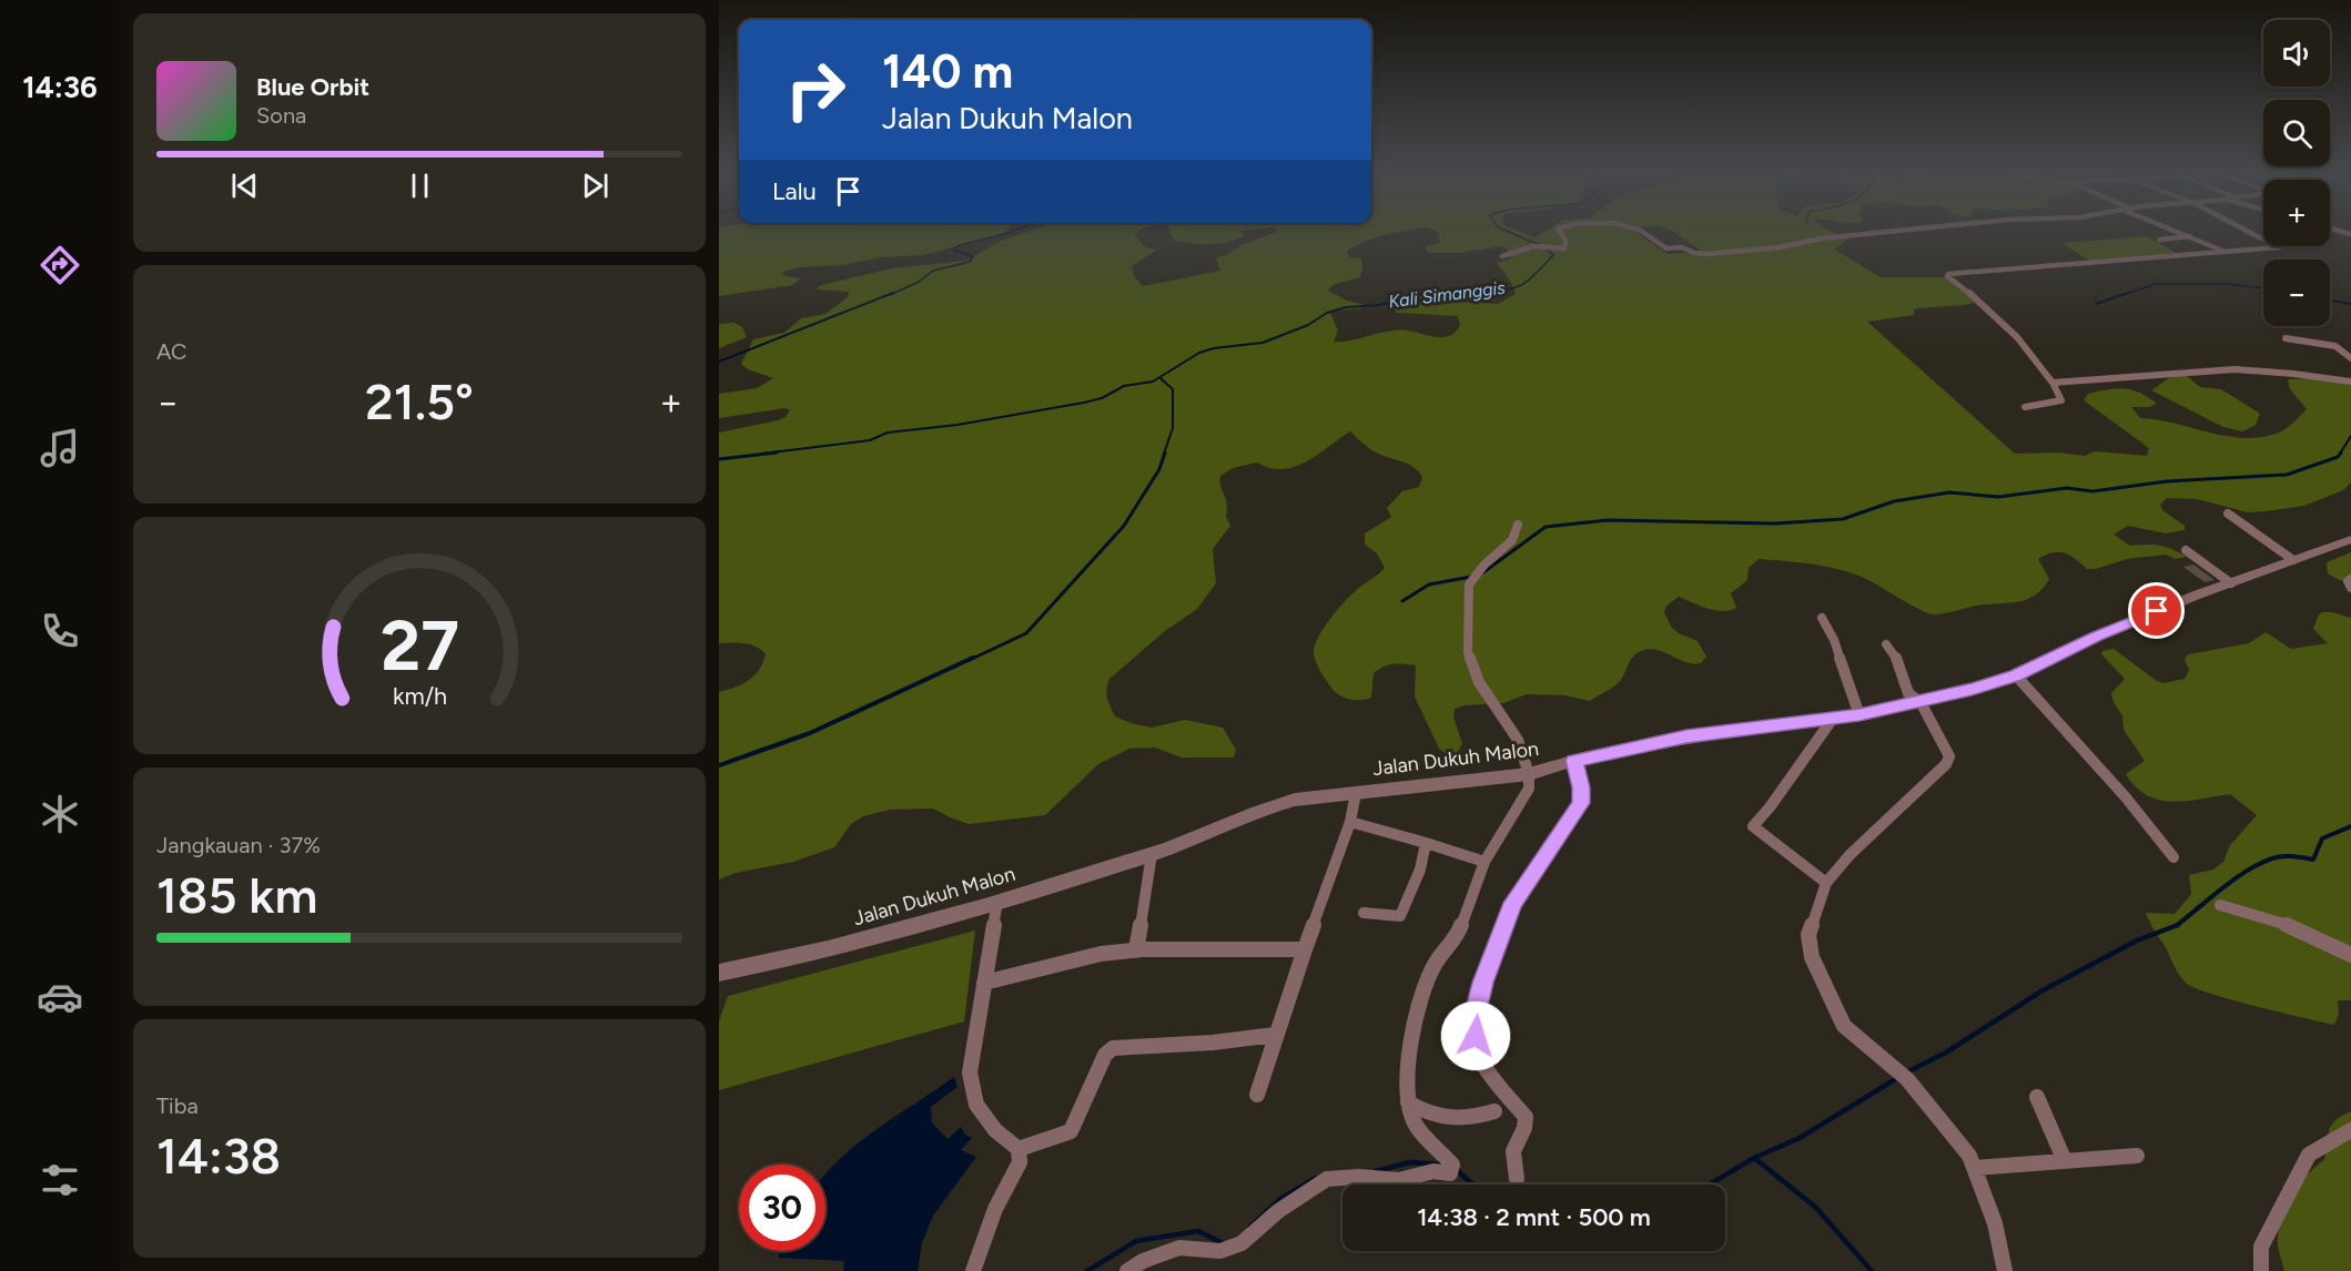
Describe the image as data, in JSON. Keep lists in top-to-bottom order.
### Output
{
  "streets": {
    "street": ["Jalan Dukuh Malon"]
  },
  "water": ["Kali Simanggis"],
  "page": {
    "tabs": "14:36",
    "map_buttons": ["+", "−"],
    "turn": ["140 m", "Jalan Dukuh Malon"],
    "song": ["Blue Orbit", "Sona"],
    "then": "Lalu",
    "tile": [
      "AC",
      ["Jangkauan · 37%", "185 km"],
      ["Tiba", "14:38"]
    ],
    "heat": ["−", "21.5°", "+"],
    "limit": "30",
    "trip": "14:38 · 2 mnt · 500 m",
    "gauge": ["27", "km/h"]
  }
}
